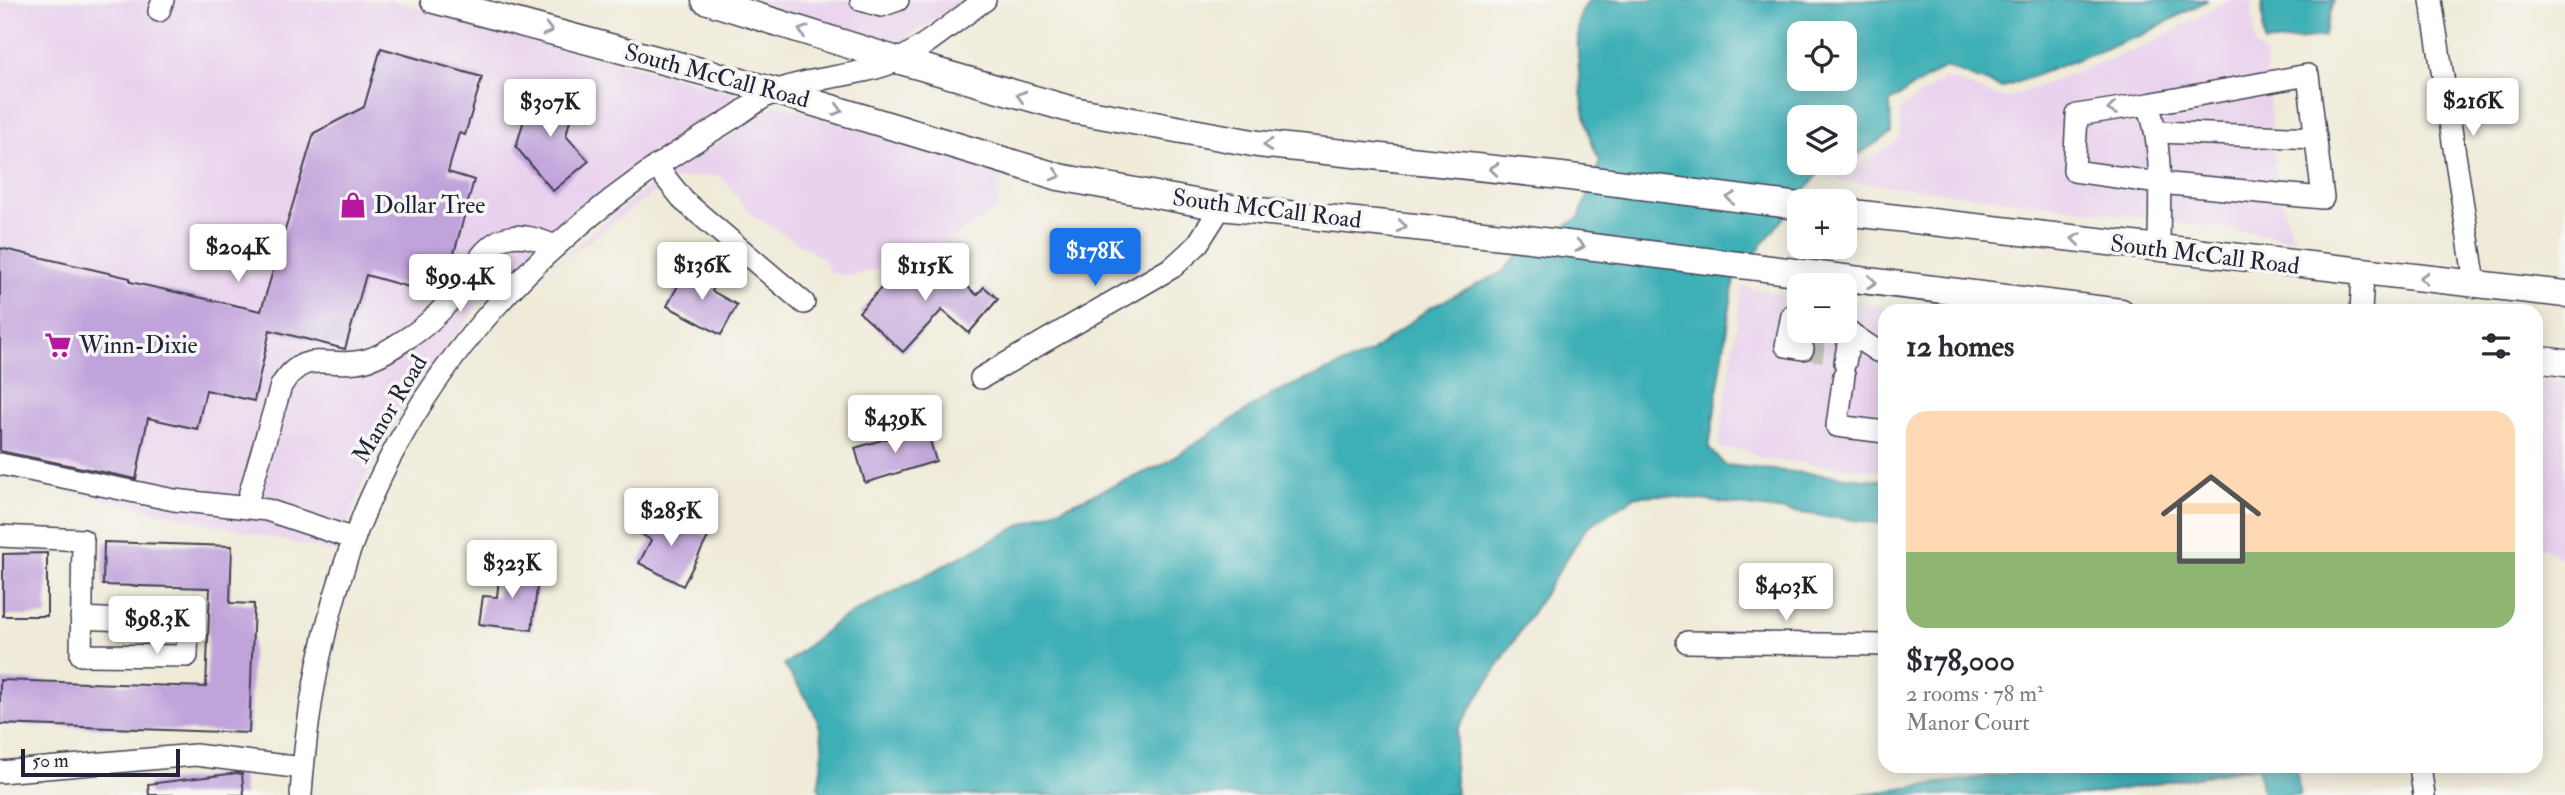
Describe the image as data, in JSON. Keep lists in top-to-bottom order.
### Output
{
  "streets": {
    "main road": ["South McCall Road"],
    "street": ["Manor Road"]
  },
  "crossings": [
    ["South McCall Road", "Manor Road"]
  ],
  "places": {
    "shop": ["Dollar Tree"],
    "supermarket": ["Winn-Dixie"]
  },
  "scale_bar": "50 m",
  "page": {
    "map_buttons": ["+", "−"],
    "price": [
      "$216K",
      "$307K",
      "$204K",
      "$178K",
      "$136K",
      "$115K",
      "$99.4K",
      "$439K",
      "$285K",
      "$323K",
      "$403K",
      "$98.3K"
    ],
    "heading": "12 homes",
    "list": [
      {
        "name": "$178,000",
        "note": "2 rooms · 78 m² · Manor Court"
      }
    ],
    "scale": "50 m"
  }
}
